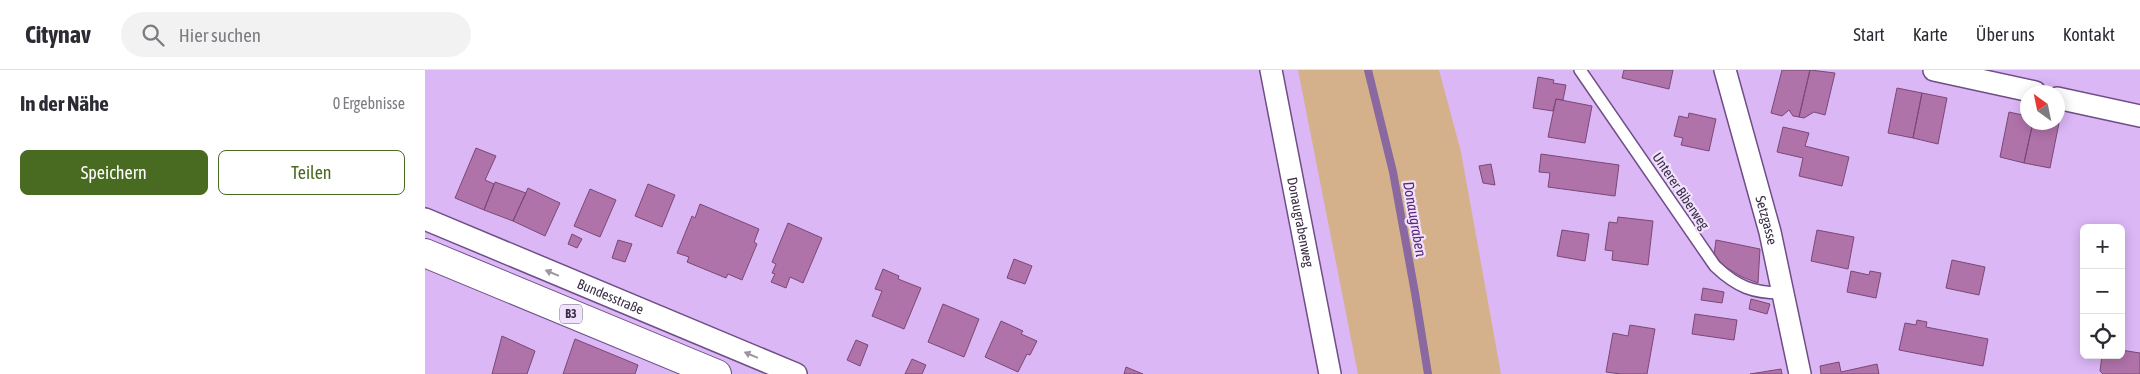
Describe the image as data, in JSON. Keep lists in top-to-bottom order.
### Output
{
  "streets": {
    "main road": ["B3"],
    "street": ["Setzgasse", "Donaugrabenweg", "Bundesstraße"],
    "lane": ["Unterer Biberweg"]
  },
  "crossings": [
    ["Unterer Biberweg", "Setzgasse"]
  ],
  "one_way": ["Bundesstraße"],
  "water": ["Donaugraben"],
  "north": "top left",
  "page": {
    "header": "Citynav",
    "search": "Hier suchen",
    "nav": [
      "Start",
      "Karte",
      "Über uns",
      "Kontakt"
    ],
    "heading": ["In der Nähe", "0 Ergebnisse"],
    "buttons": ["Speichern", "Teilen"],
    "map_buttons": ["+", "−"]
  }
}
